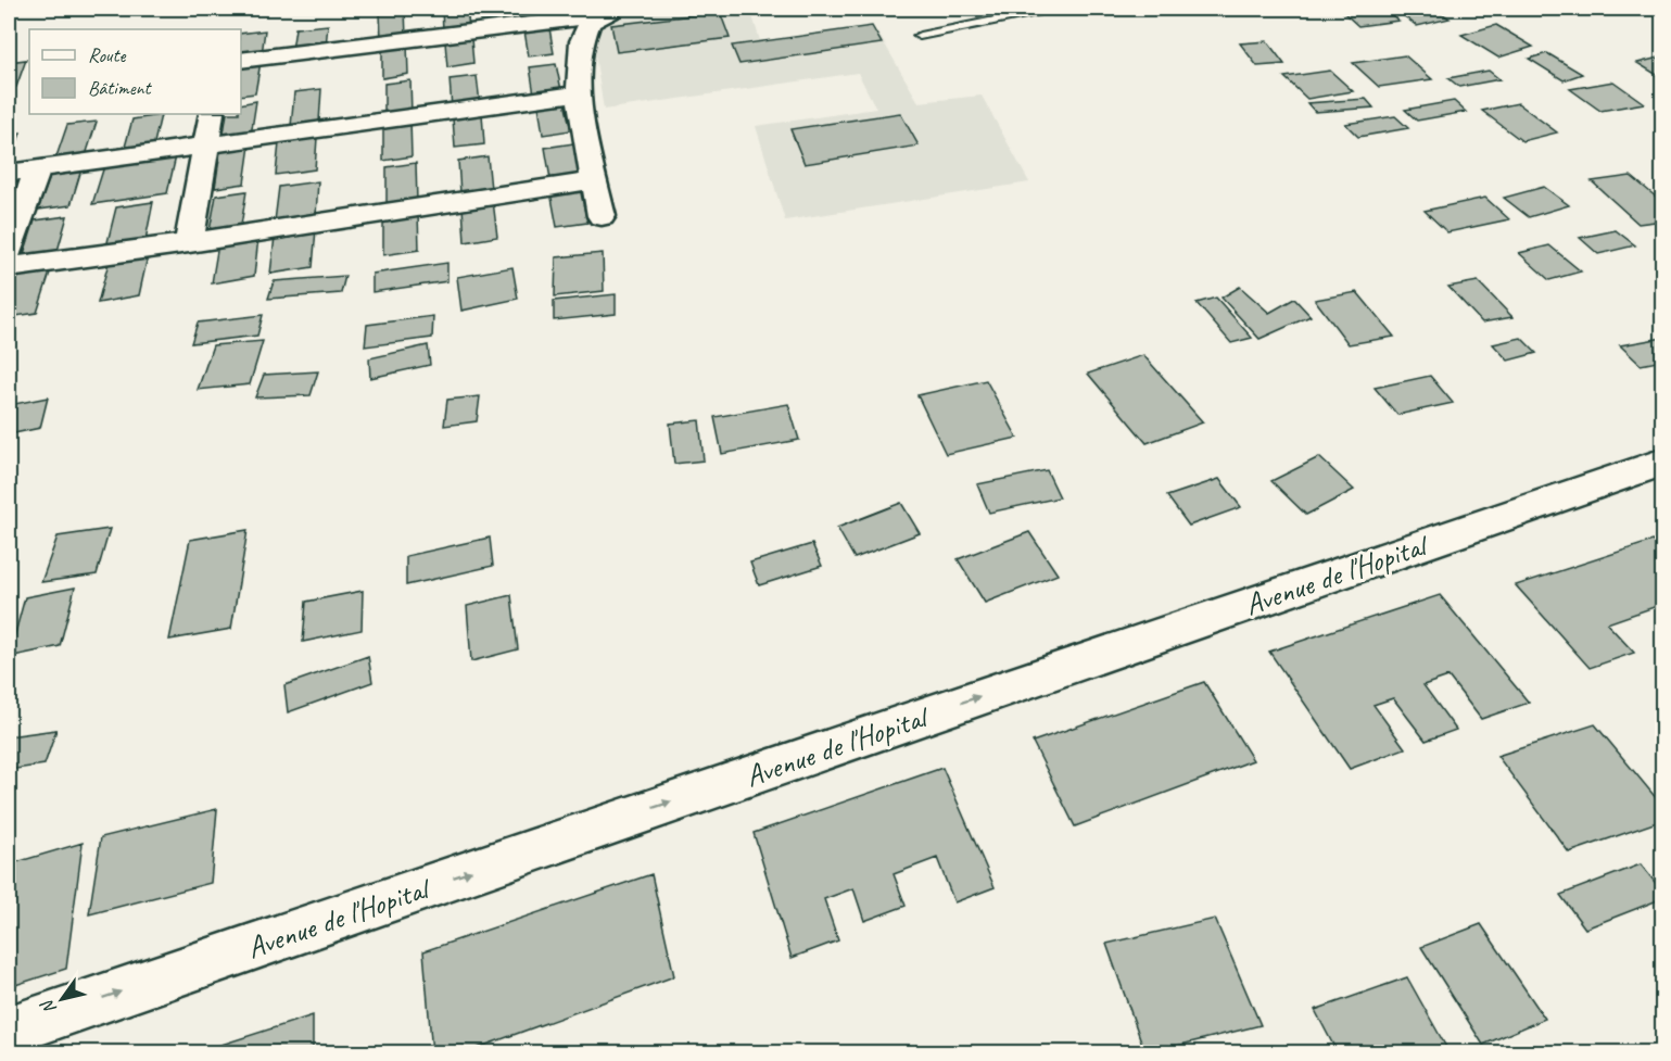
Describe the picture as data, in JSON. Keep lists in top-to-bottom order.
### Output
{
  "streets": {
    "street": ["Avenue de l'Hopital"]
  },
  "one_way": ["Avenue de l'Hopital"],
  "legend": ["Route", "Bâtiment"],
  "north": "bottom left"
}
